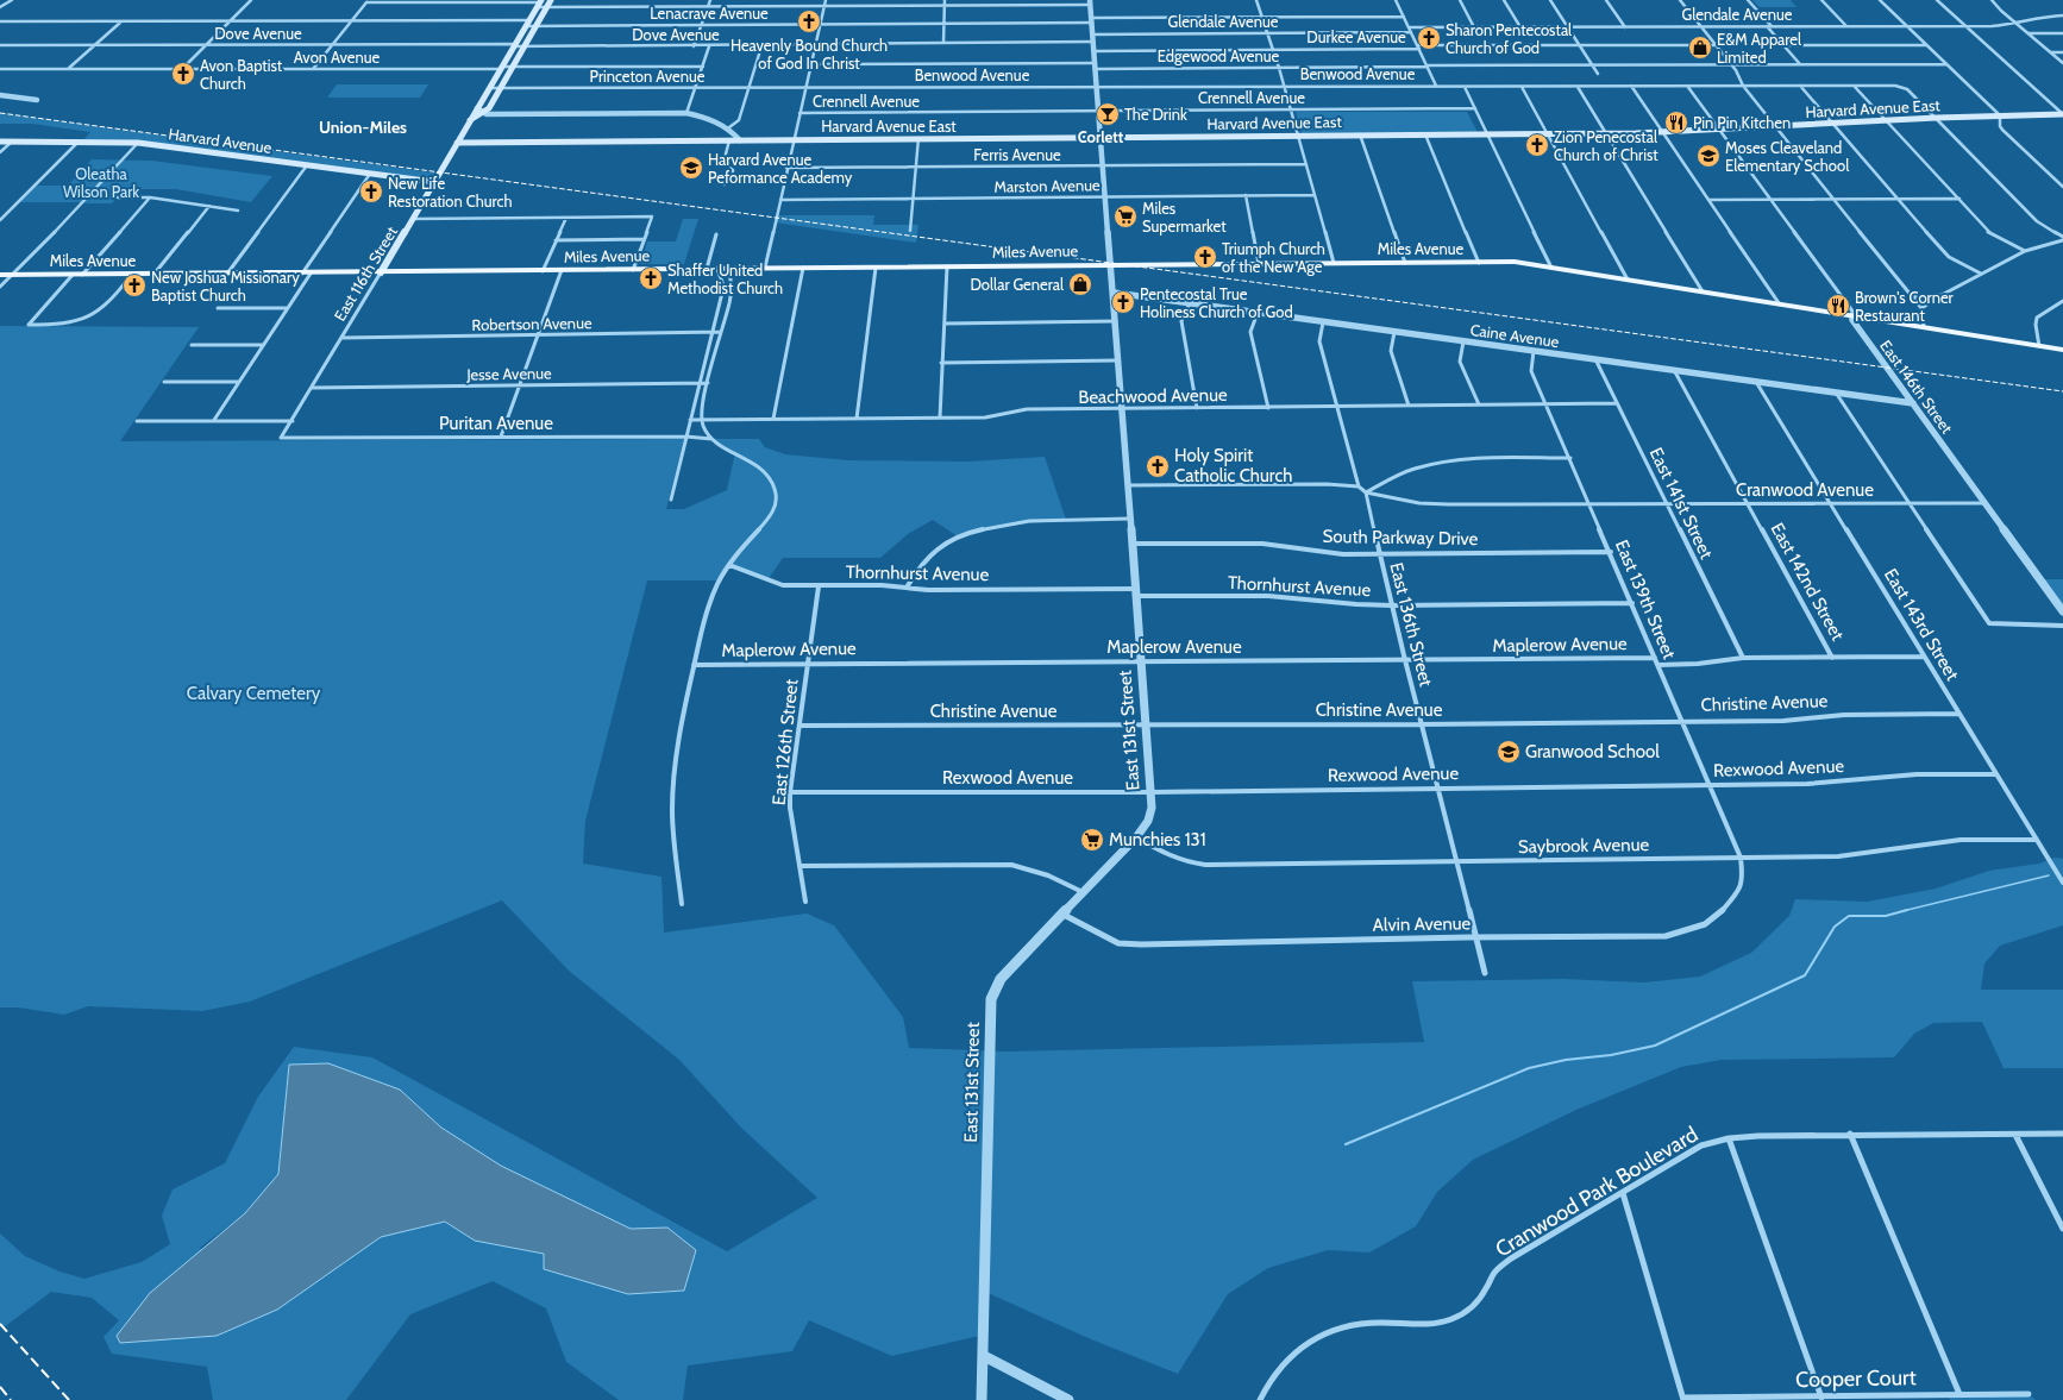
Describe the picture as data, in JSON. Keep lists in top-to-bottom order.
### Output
{
  "streets": {
    "main road": [
      "Harvard Avenue East",
      "Harvard Avenue",
      "Miles Avenue",
      "East 116th Street"
    ],
    "street": [
      "Lenacrave Avenue",
      "Glendale Avenue",
      "Dove Avenue",
      "Durkee Avenue",
      "Edgewood Avenue",
      "Avon Avenue",
      "Benwood Avenue",
      "Princeton Avenue",
      "Crennell Avenue",
      "Ferris Avenue",
      "Marston Avenue",
      "Robertson Avenue",
      "Caine Avenue",
      "Jesse Avenue",
      "East 146th Street",
      "Beachwood Avenue",
      "Puritan Avenue",
      "Cranwood Avenue",
      "East 141st Street",
      "South Parkway Drive",
      "Thornhurst Avenue",
      "East 142nd Street",
      "East 139th Street",
      "East 136th Street",
      "East 143rd Street",
      "Maplerow Avenue",
      "Christine Avenue",
      "East 131st Street",
      "East 126th Street",
      "Rexwood Avenue",
      "Saybrook Avenue",
      "Alvin Avenue",
      "Cranwood Park Boulevard",
      "Cooper Court"
    ]
  },
  "crossings": [
    ["Lenacrave Avenue", "East 116th Street"],
    ["Lenacrave Avenue", "East 131st Street"],
    ["Glendale Avenue", "East 131st Street"],
    ["Dove Avenue", "East 116th Street"],
    ["Dove Avenue", "East 131st Street"],
    ["Durkee Avenue", "East 131st Street"],
    ["Edgewood Avenue", "East 131st Street"],
    ["Avon Avenue", "East 116th Street"],
    ["Benwood Avenue", "Princeton Avenue"],
    ["Benwood Avenue", "Harvard Avenue East"],
    ["Benwood Avenue", "East 146th Street"],
    ["Benwood Avenue", "East 131st Street"],
    ["Princeton Avenue", "East 116th Street"],
    ["Crennell Avenue", "East 131st Street"],
    ["Harvard Avenue East", "East 116th Street"],
    ["Harvard Avenue East", "East 146th Street"],
    ["Harvard Avenue East", "East 131st Street"],
    ["Harvard Avenue", "East 116th Street"],
    ["Ferris Avenue", "East 131st Street"],
    ["Marston Avenue", "East 131st Street"],
    ["Miles Avenue", "East 116th Street"],
    ["Miles Avenue", "East 146th Street"],
    ["Miles Avenue", "East 131st Street"],
    ["East 116th Street", "Robertson Avenue"],
    ["East 116th Street", "Jesse Avenue"],
    ["East 116th Street", "Puritan Avenue"],
    ["Caine Avenue", "East 146th Street"],
    ["Caine Avenue", "East 141st Street"],
    ["Caine Avenue", "East 142nd Street"],
    ["Caine Avenue", "East 139th Street"],
    ["Caine Avenue", "East 143rd Street"],
    ["Caine Avenue", "East 131st Street"],
    ["East 146th Street", "Cranwood Avenue"],
    ["Beachwood Avenue", "East 141st Street"],
    ["Beachwood Avenue", "East 139th Street"],
    ["Beachwood Avenue", "East 131st Street"],
    ["Cranwood Avenue", "East 141st Street"],
    ["Cranwood Avenue", "East 142nd Street"],
    ["Cranwood Avenue", "East 139th Street"],
    ["Cranwood Avenue", "East 136th Street"],
    ["Cranwood Avenue", "East 143rd Street"],
    ["South Parkway Drive", "East 139th Street"],
    ["South Parkway Drive", "East 136th Street"],
    ["South Parkway Drive", "East 131st Street"],
    ["Thornhurst Avenue", "East 139th Street"],
    ["Thornhurst Avenue", "East 136th Street"],
    ["Thornhurst Avenue", "East 131st Street"],
    ["Thornhurst Avenue", "East 126th Street"],
    ["East 139th Street", "Maplerow Avenue"],
    ["East 139th Street", "Christine Avenue"],
    ["East 139th Street", "Rexwood Avenue"],
    ["East 139th Street", "Saybrook Avenue"],
    ["East 139th Street", "Alvin Avenue"],
    ["East 136th Street", "Maplerow Avenue"],
    ["East 136th Street", "Christine Avenue"],
    ["East 136th Street", "Rexwood Avenue"],
    ["East 136th Street", "Saybrook Avenue"],
    ["East 136th Street", "Alvin Avenue"],
    ["East 143rd Street", "Christine Avenue"],
    ["East 143rd Street", "Rexwood Avenue"],
    ["East 143rd Street", "Saybrook Avenue"],
    ["Maplerow Avenue", "East 131st Street"],
    ["Maplerow Avenue", "East 126th Street"],
    ["Christine Avenue", "East 131st Street"],
    ["Christine Avenue", "East 126th Street"],
    ["East 131st Street", "Rexwood Avenue"],
    ["East 131st Street", "Saybrook Avenue"],
    ["East 131st Street", "Alvin Avenue"],
    ["East 126th Street", "Rexwood Avenue"],
    ["Saybrook Avenue", "Alvin Avenue"]
  ],
  "districts": ["Union-Miles", "Corlett"],
  "parks": ["Oleatha Wilson Park", "Calvary Cemetery"],
  "places": {
    "church": [
      "Heavenly Bound Church of God In Christ",
      "Sharon Pentecostal Church of God",
      "Avon Baptist Church",
      "Zion Penecostal Church of Christ",
      "New Life Restoration Church",
      "Triumph Church of the New Age",
      "Shaffer United Methodist Church",
      "New Joshua Missionary Baptist Church",
      "Pentecostal True Holiness Church of God",
      "Holy Spirit Catholic Church"
    ],
    "shop": ["E&M Apparel Limited", "Dollar General"],
    "bar": ["The Drink"],
    "restaurant": ["Pin Pin Kitchen", "Brown's Corner Restaurant"],
    "school or university": ["Moses Cleaveland Elementary School", "Harvard Avenue Peformance Academy", "Granwood School"],
    "supermarket": ["Miles Supermarket", "Munchies 131"]
  }
}
